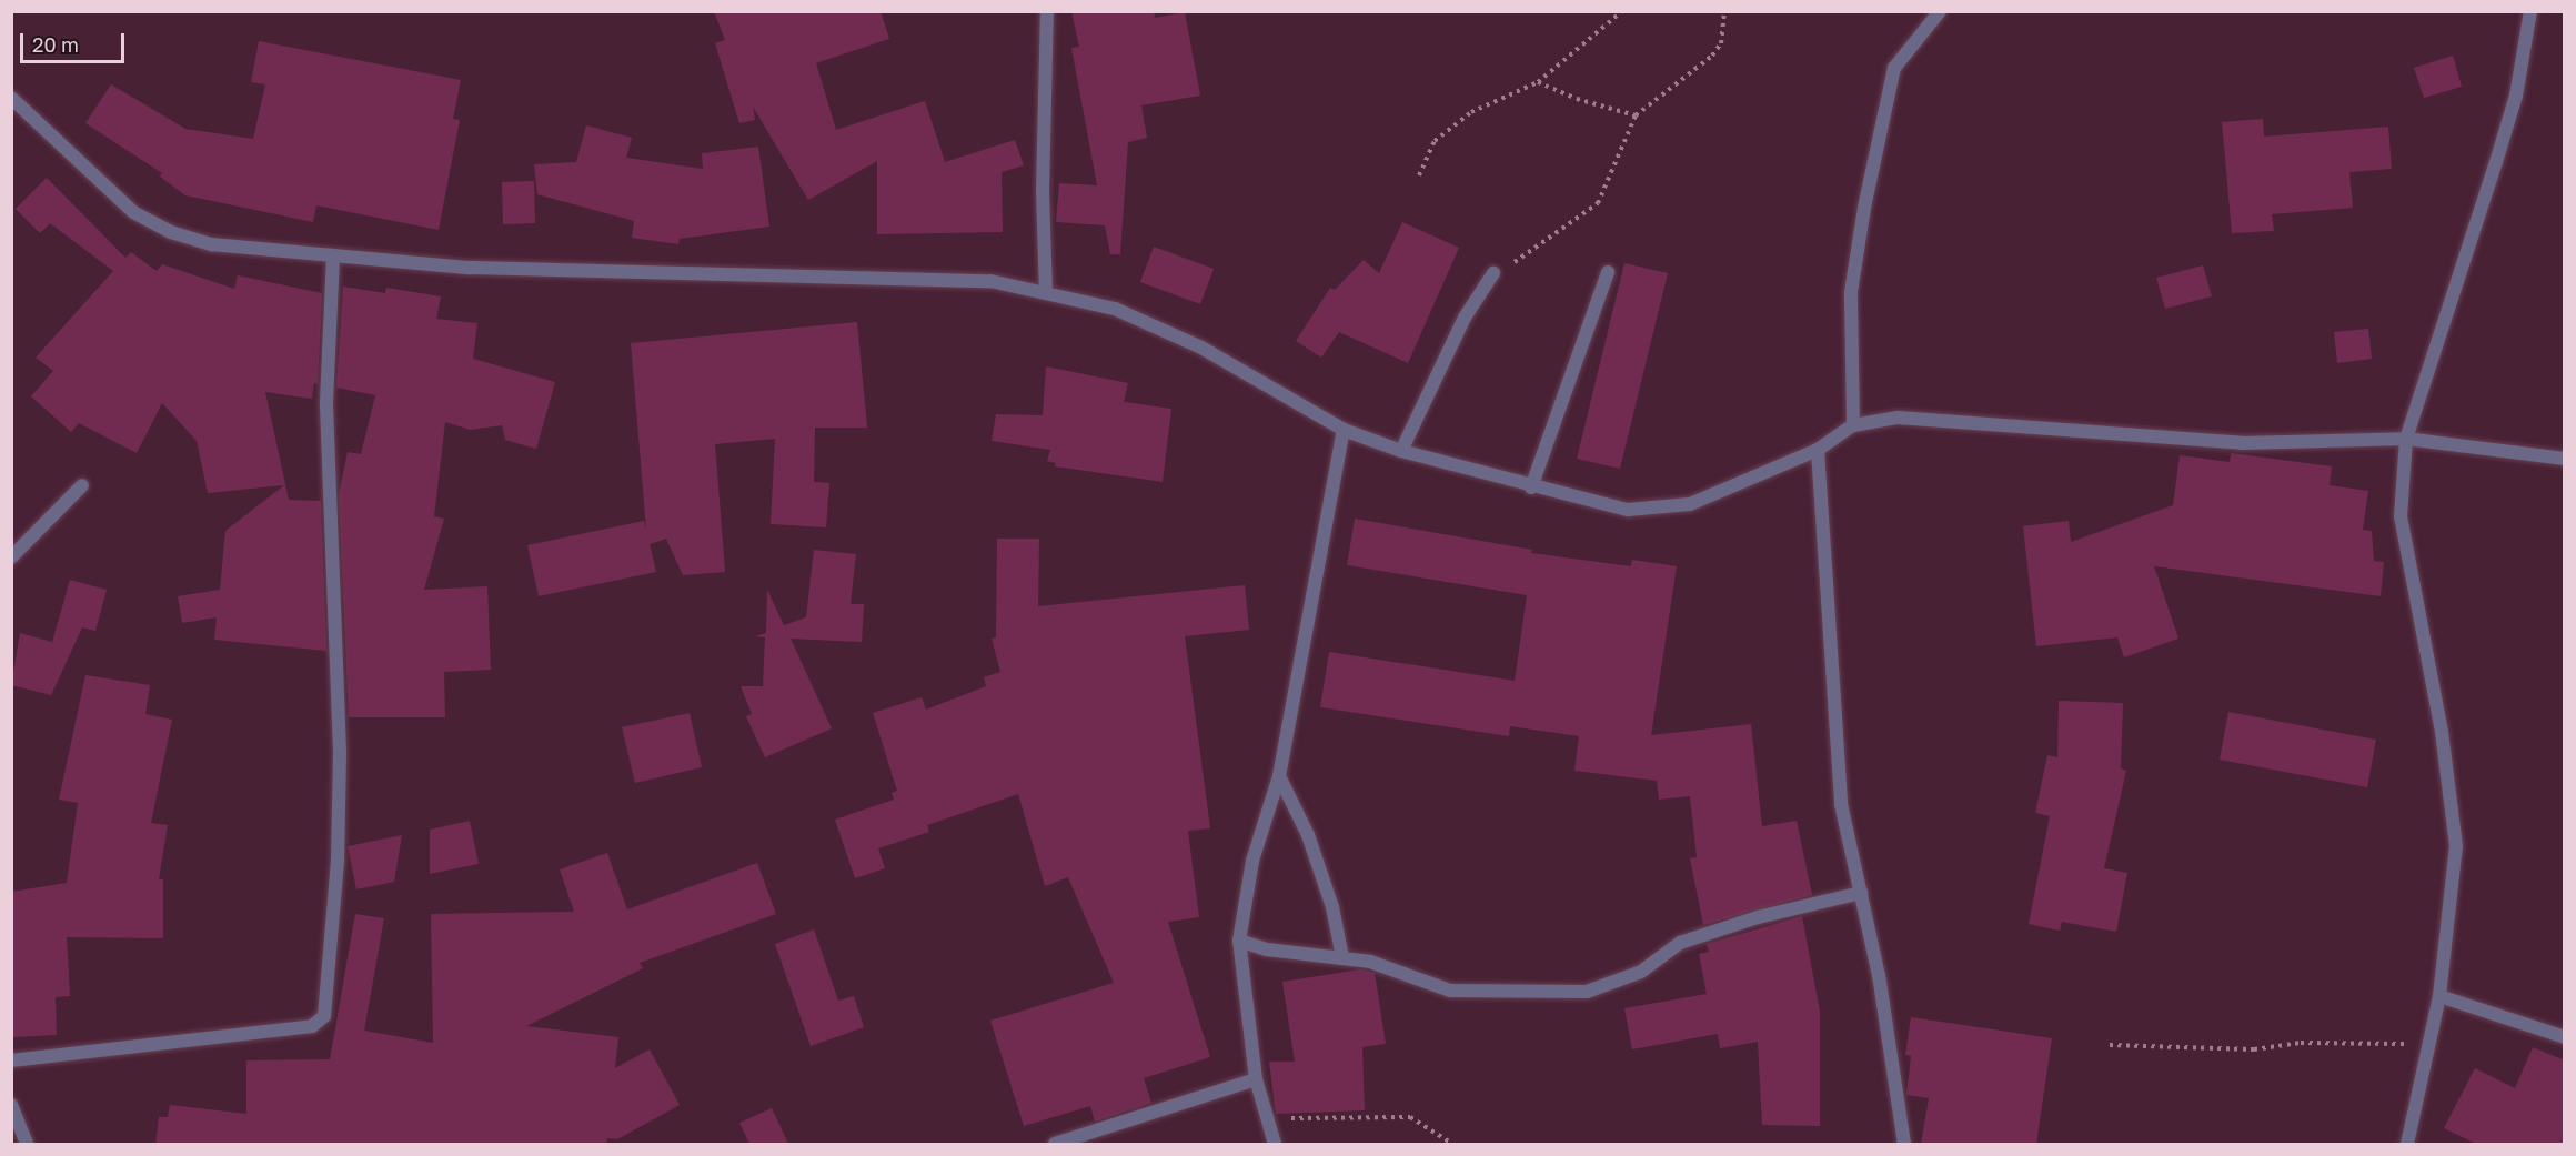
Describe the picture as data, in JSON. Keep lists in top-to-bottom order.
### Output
{
  "scale_bar": "20 m"
}
